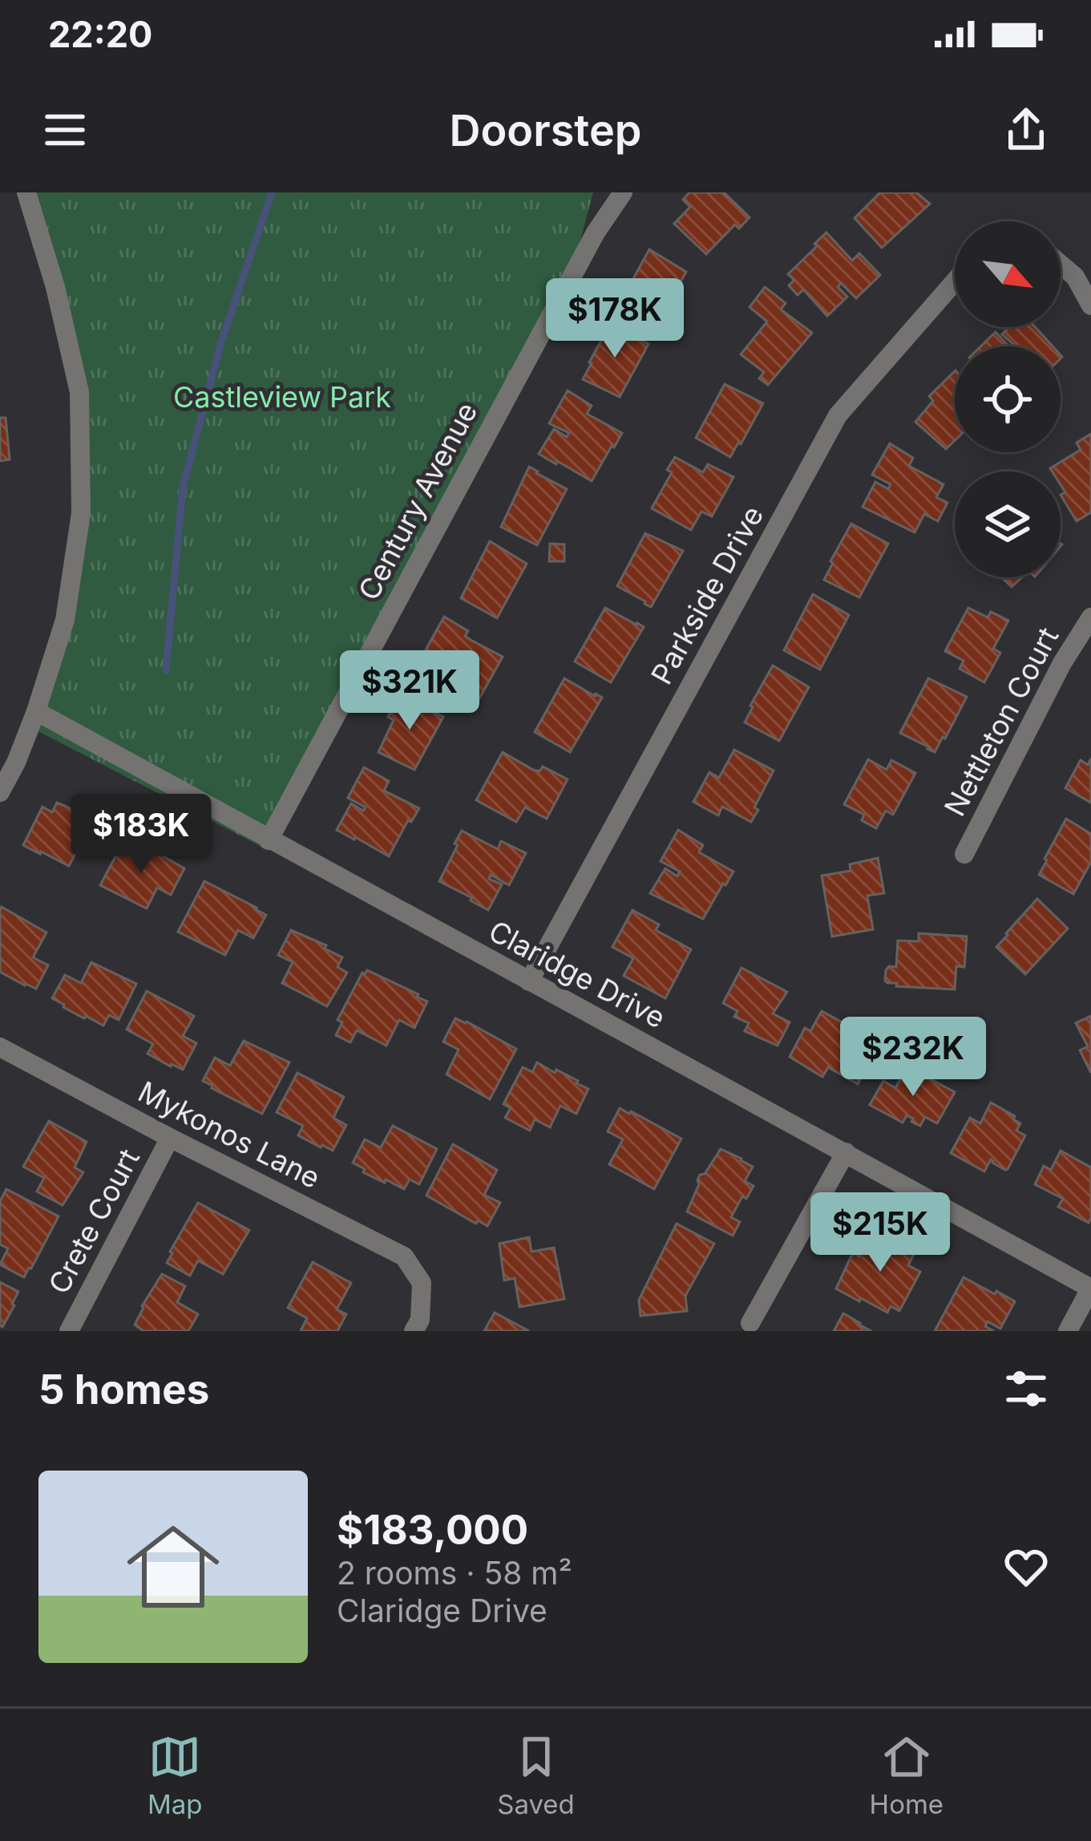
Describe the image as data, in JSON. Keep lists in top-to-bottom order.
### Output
{
  "streets": {
    "street": [
      "Century Avenue",
      "Parkside Drive",
      "Nettleton Court",
      "Claridge Drive",
      "Mykonos Lane",
      "Crete Court"
    ]
  },
  "crossings": [
    ["Century Avenue", "Claridge Drive"],
    ["Parkside Drive", "Claridge Drive"],
    ["Mykonos Lane", "Crete Court"]
  ],
  "parks": ["Castleview Park"],
  "north": "bottom right",
  "page": {
    "status": "22:20",
    "header": "Doorstep",
    "price": [
      "$178K",
      "$321K",
      "$183K",
      "$232K",
      "$215K"
    ],
    "heading": "5 homes",
    "list": [
      {
        "name": "$183,000",
        "note": "2 rooms · 58 m² · Claridge Drive"
      }
    ],
    "tabs": ["Map", "Saved", "Home"]
  }
}
